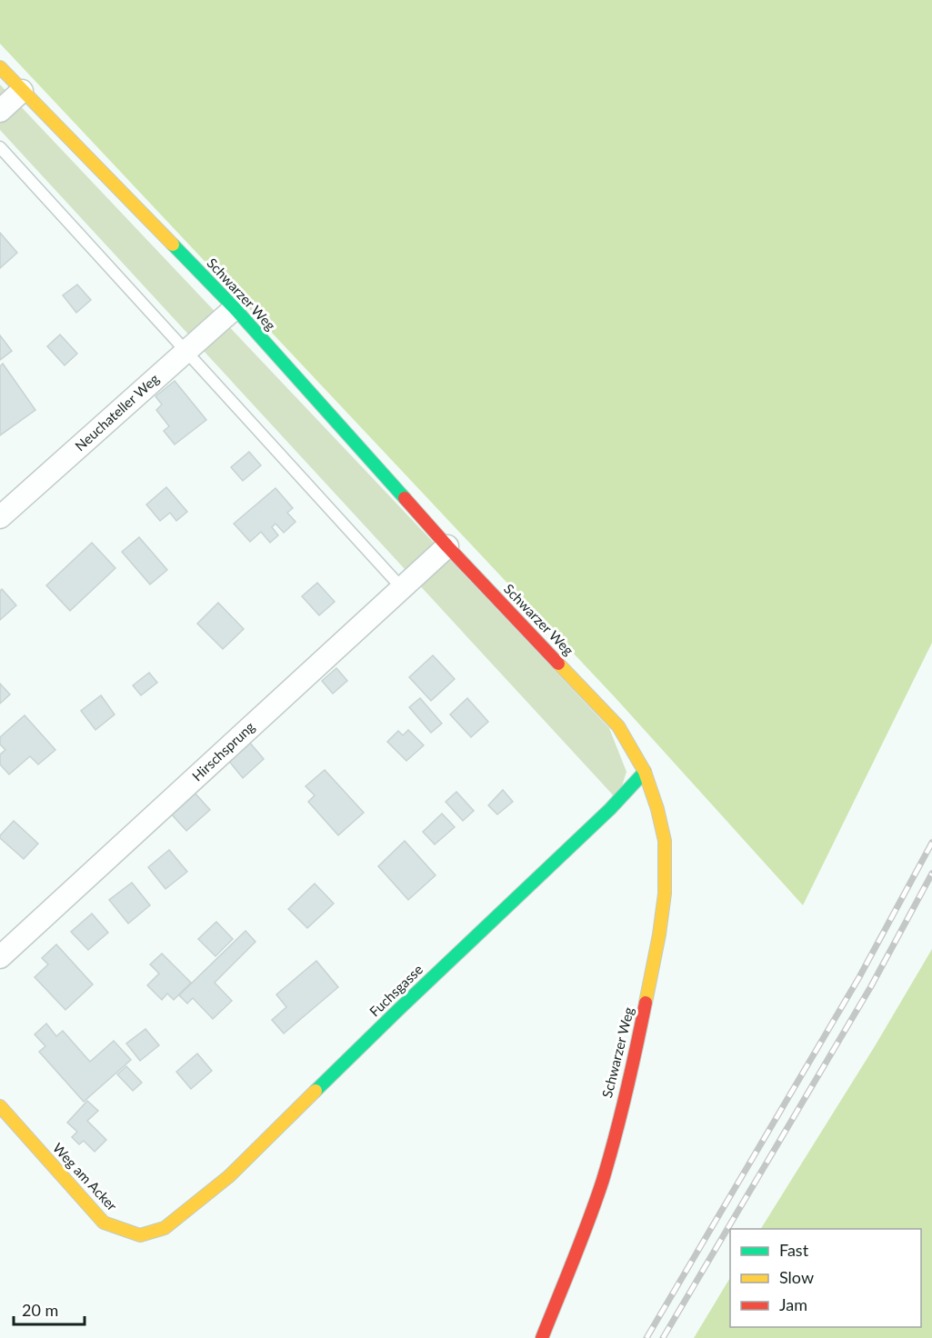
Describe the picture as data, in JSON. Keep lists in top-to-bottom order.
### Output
{
  "streets": {
    "street": [
      "Schwarzer Weg",
      "Neuchateller Weg",
      "Hirschsprung",
      "Fuchsgasse",
      "Weg am Acker"
    ]
  },
  "crossings": [
    ["Schwarzer Weg", "Neuchateller Weg"],
    ["Schwarzer Weg", "Hirschsprung"],
    ["Schwarzer Weg", "Fuchsgasse"],
    ["Fuchsgasse", "Weg am Acker"]
  ],
  "legend": ["Fast", "Slow", "Jam"],
  "scale_bar": "20 m"
}
